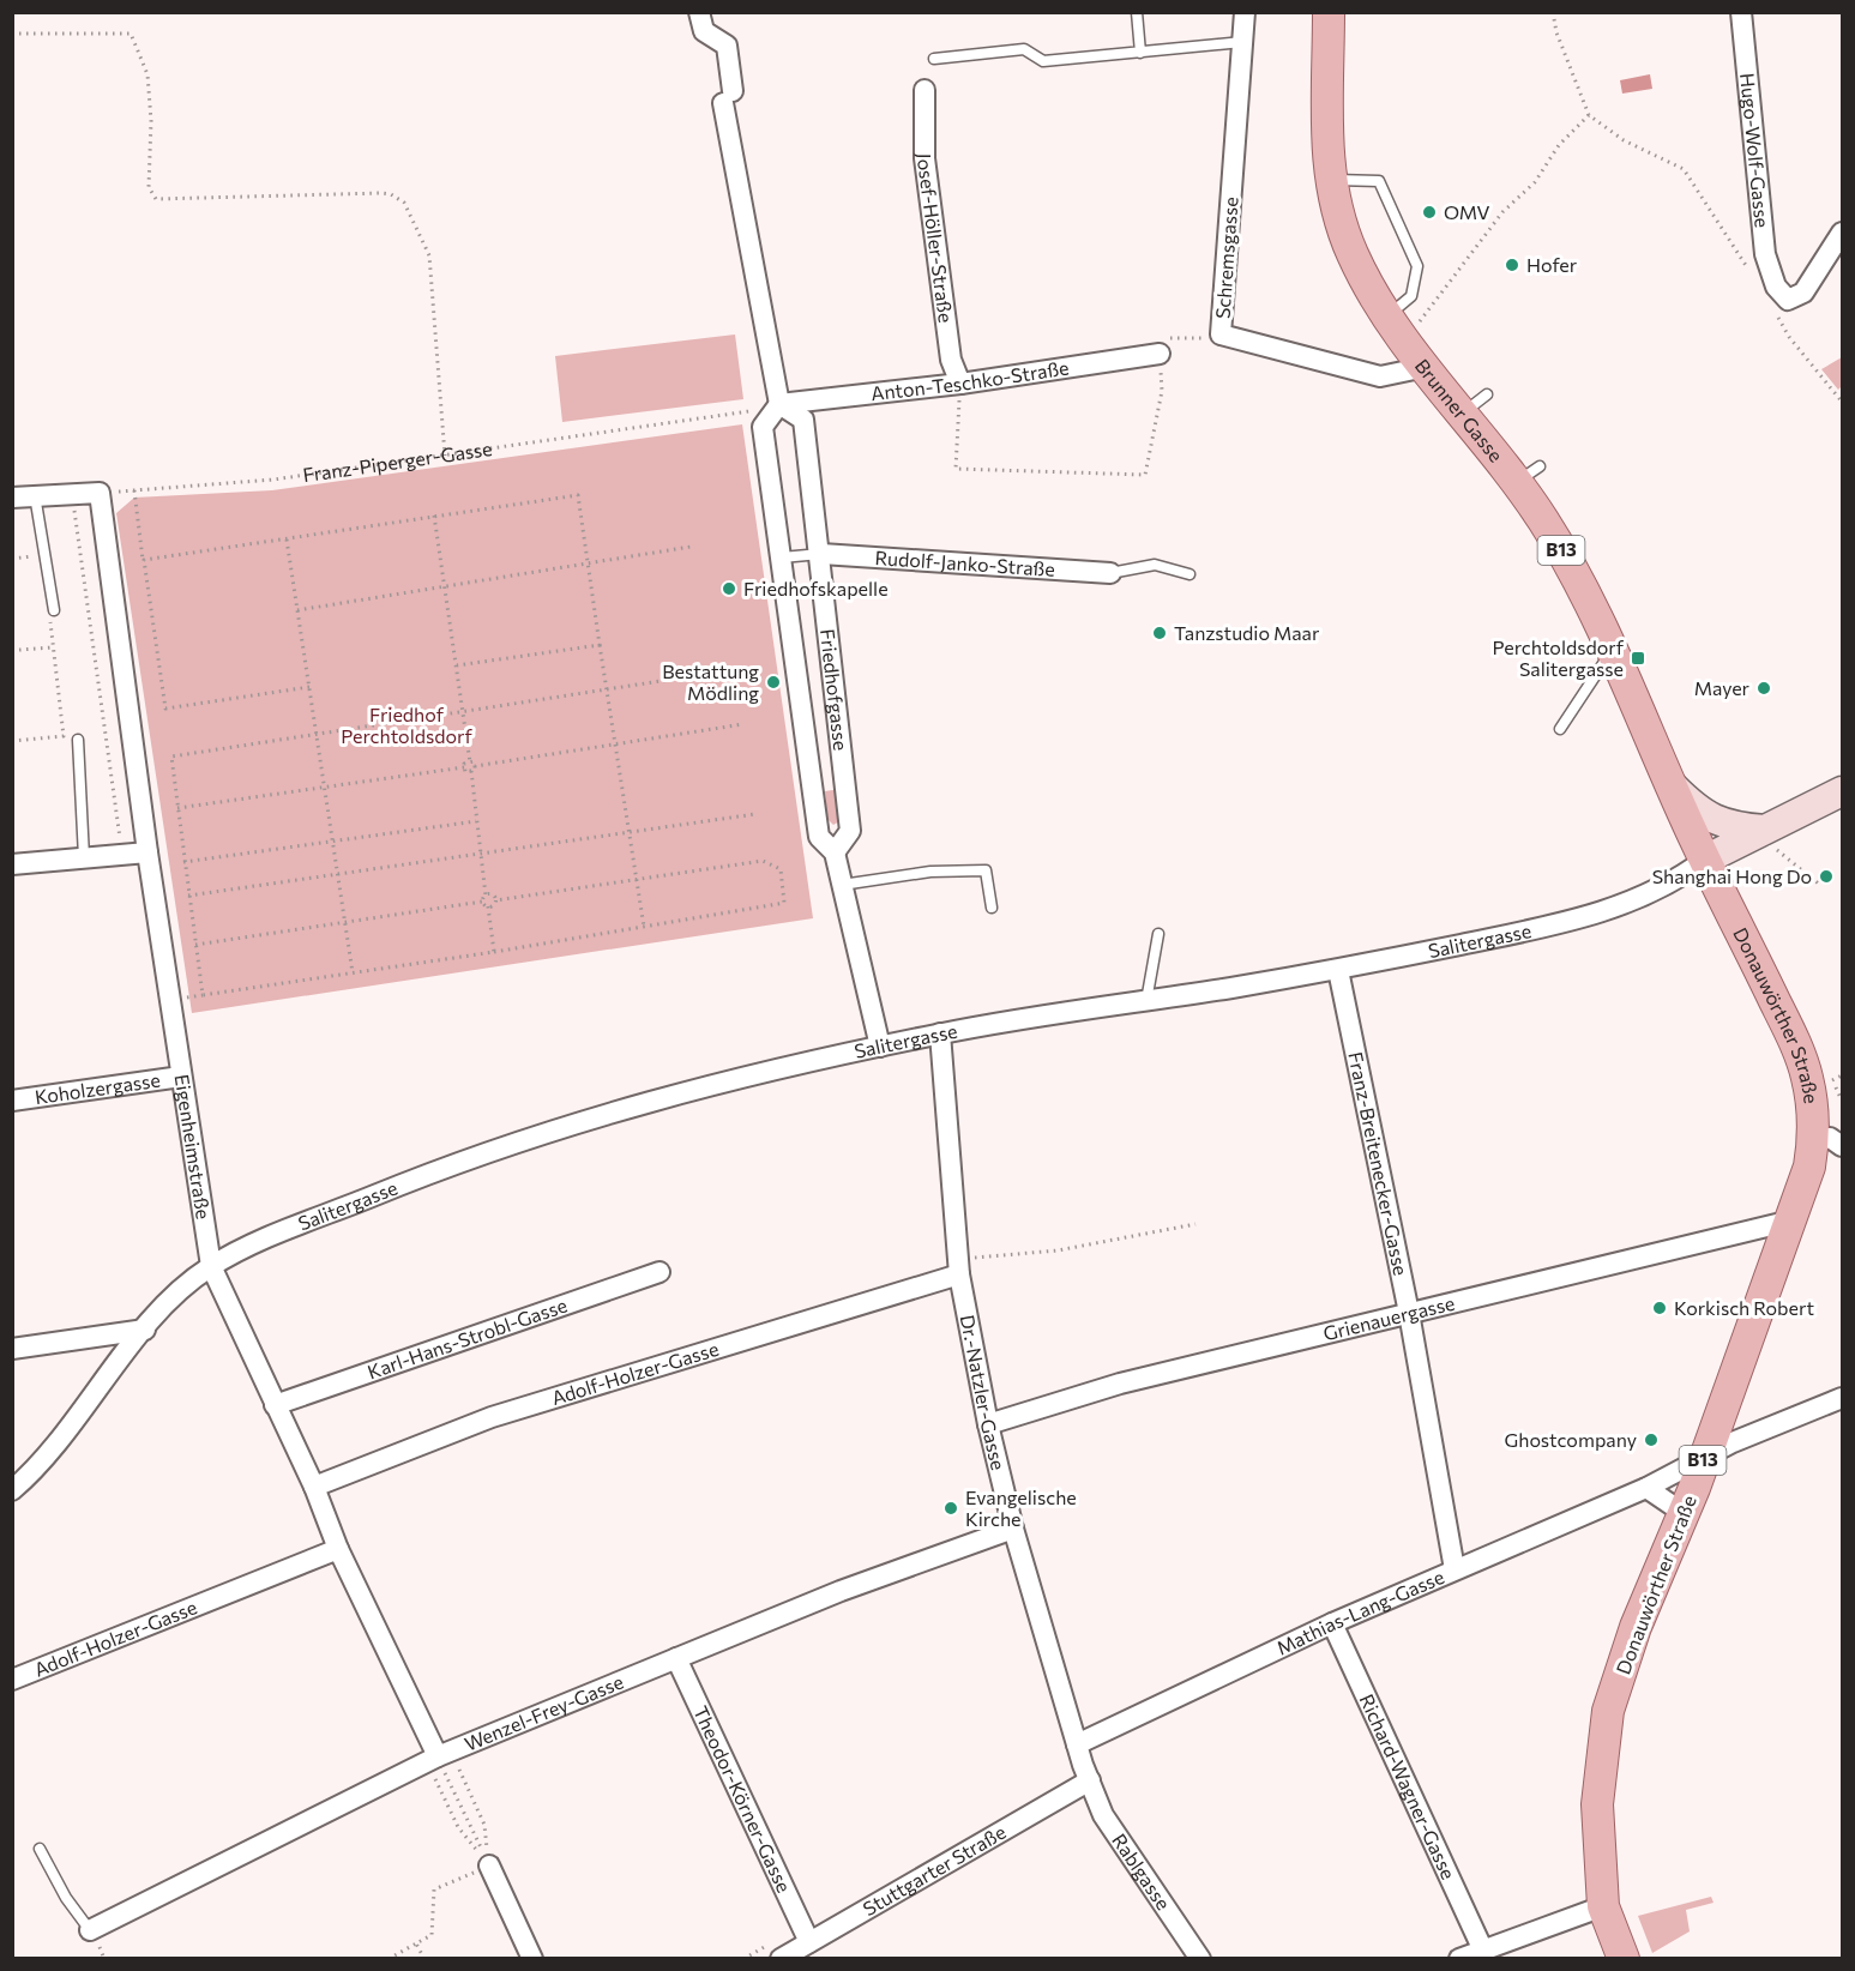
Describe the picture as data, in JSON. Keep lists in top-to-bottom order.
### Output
{
  "streets": {
    "main road": ["Brunner Gasse", "B13", "Donauwörther Straße"],
    "street": [
      "Hugo-Wolf-Gasse",
      "Josef-Höller-Straße",
      "Schremsgasse",
      "Anton-Teschko-Straße",
      "Rudolf-Janko-Straße",
      "Friedhofgasse",
      "Salitergasse",
      "Koholzergasse",
      "Eigenheimstraße",
      "Franz-Breitenecker-Gasse",
      "Grienauergasse",
      "Karl-Hans-Strobl-Gasse",
      "Adolf-Holzer-Gasse",
      "Dr.-Natzler-Gasse",
      "Mathias-Lang-Gasse",
      "Wenzel-Frey-Gasse",
      "Richard-Wagner-Gasse",
      "Theodor-Körner-Gasse",
      "Stuttgarter Straße",
      "Rablgasse"
    ],
    "path": ["Franz-Piperger-Gasse"]
  },
  "crossings": [
    ["Josef-Höller-Straße", "Anton-Teschko-Straße"],
    ["Schremsgasse", "Brunner Gasse"],
    ["Anton-Teschko-Straße", "Franz-Piperger-Gasse"],
    ["Anton-Teschko-Straße", "Friedhofgasse"],
    ["Brunner Gasse", "Salitergasse"],
    ["Brunner Gasse", "Donauwörther Straße"],
    ["Franz-Piperger-Gasse", "Friedhofgasse"],
    ["Franz-Piperger-Gasse", "Eigenheimstraße"],
    ["Rudolf-Janko-Straße", "Friedhofgasse"],
    ["Friedhofgasse", "Salitergasse"],
    ["Salitergasse", "Donauwörther Straße"],
    ["Salitergasse", "Eigenheimstraße"],
    ["Salitergasse", "Franz-Breitenecker-Gasse"],
    ["Salitergasse", "Dr.-Natzler-Gasse"],
    ["Donauwörther Straße", "Grienauergasse"],
    ["Donauwörther Straße", "Mathias-Lang-Gasse"],
    ["Koholzergasse", "Eigenheimstraße"],
    ["Eigenheimstraße", "Karl-Hans-Strobl-Gasse"],
    ["Eigenheimstraße", "Adolf-Holzer-Gasse"],
    ["Eigenheimstraße", "Wenzel-Frey-Gasse"],
    ["Franz-Breitenecker-Gasse", "Grienauergasse"],
    ["Franz-Breitenecker-Gasse", "Mathias-Lang-Gasse"],
    ["Grienauergasse", "Dr.-Natzler-Gasse"],
    ["Adolf-Holzer-Gasse", "Dr.-Natzler-Gasse"],
    ["Dr.-Natzler-Gasse", "Mathias-Lang-Gasse"],
    ["Dr.-Natzler-Gasse", "Wenzel-Frey-Gasse"],
    ["Dr.-Natzler-Gasse", "Stuttgarter Straße"],
    ["Dr.-Natzler-Gasse", "Rablgasse"],
    ["Mathias-Lang-Gasse", "Richard-Wagner-Gasse"],
    ["Wenzel-Frey-Gasse", "Theodor-Körner-Gasse"],
    ["Theodor-Körner-Gasse", "Stuttgarter Straße"],
    ["Stuttgarter Straße", "Rablgasse"]
  ],
  "parks": ["Friedhof Perchtoldsdorf"],
  "places": {
    "other": [
      "OMV",
      "Hofer",
      "Friedhofskapelle",
      "Tanzstudio Maar",
      "Bestattung Mödling",
      "Mayer",
      "Shanghai Hong Do",
      "Korkisch Robert",
      "Ghostcompany",
      "Evangelische Kirche"
    ],
    "transit": ["Perchtoldsdorf Salitergasse"]
  }
}
